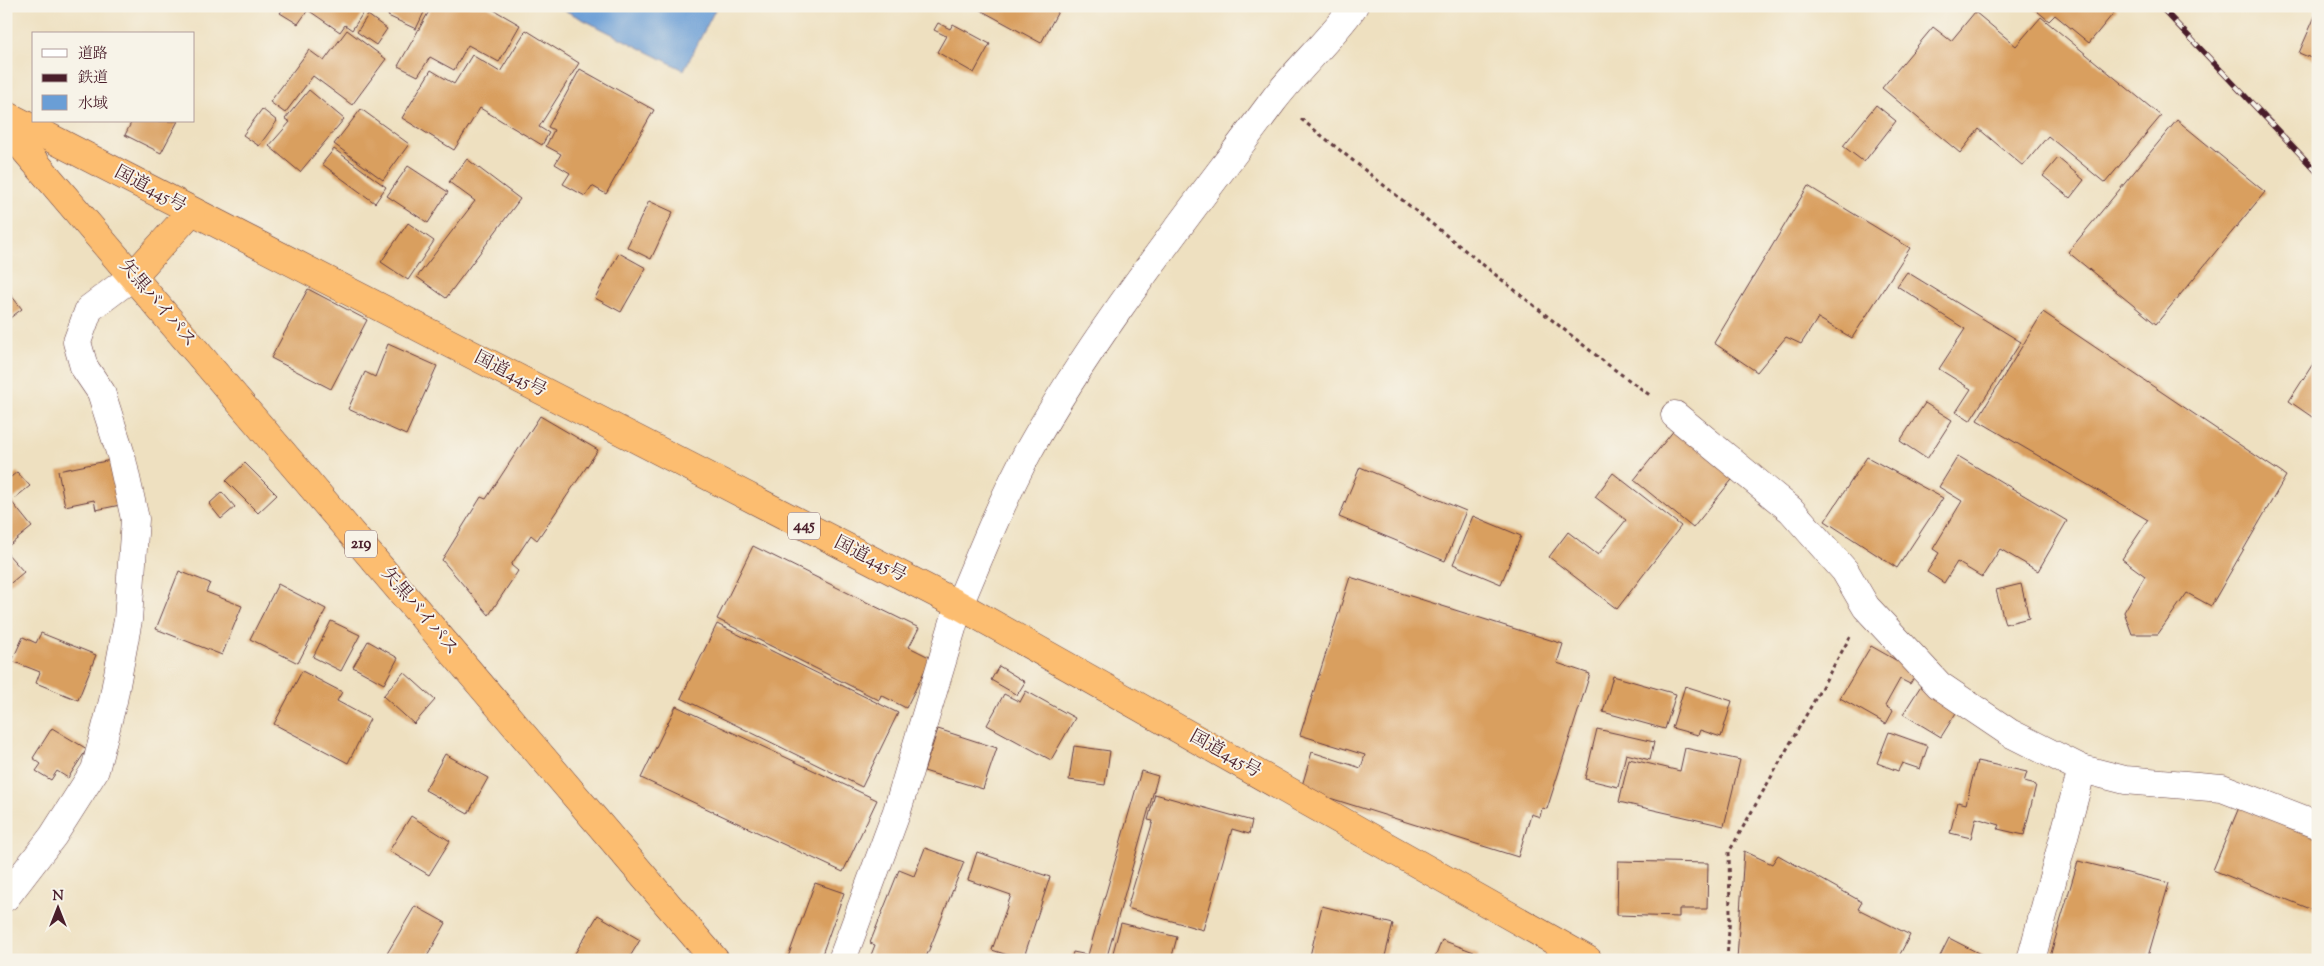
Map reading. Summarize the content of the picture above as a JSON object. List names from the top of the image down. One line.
{"streets":{"highway":["国道445号","矢黒バイパス","445","219"]},"legend":["道路","鉄道","水域"],"north":"top"}
